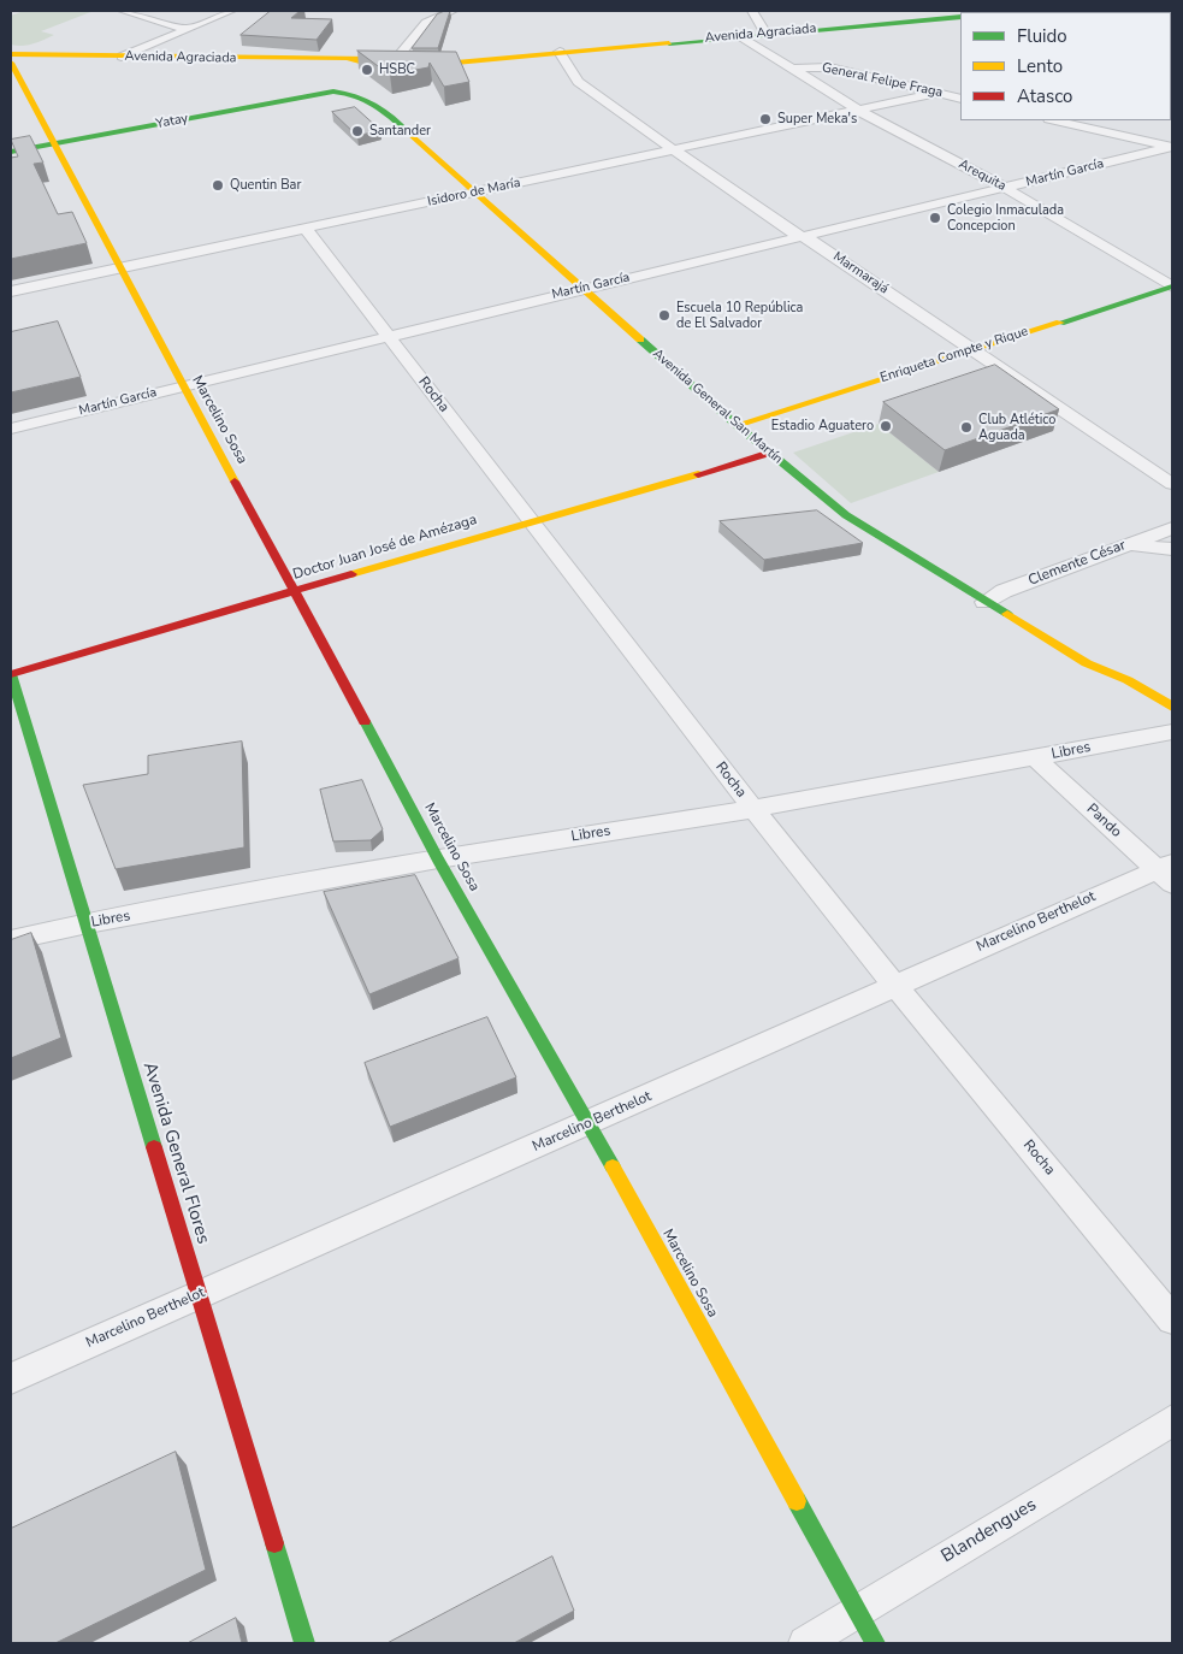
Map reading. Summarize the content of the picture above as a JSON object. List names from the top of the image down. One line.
{"streets":{"main road":["Avenida Agraciada","Yatay","Enriqueta Compte y Rique","Avenida General San Martín","Marcelino Sosa","Doctor Juan José de Amézaga","Avenida General Flores"],"street":["General Felipe Fraga","Martín García","Arequita","Isidoro de María","Marmarajá","Rocha","Clemente César","Libres","Pando","Marcelino Berthelot","Blandengues"]},"crossings":[["Avenida Agraciada","Yatay"],["Avenida Agraciada","Marmarajá"],["Avenida Agraciada","Avenida General San Martín"],["General Felipe Fraga","Arequita"],["General Felipe Fraga","Isidoro de María"],["Yatay","Avenida General San Martín"],["Yatay","Marcelino Sosa"],["Martín García","Arequita"],["Martín García","Marmarajá"],["Martín García","Rocha"],["Martín García","Avenida General San Martín"],["Martín García","Marcelino Sosa"],["Arequita","Isidoro de María"],["Arequita","Enriqueta Compte y Rique"],["Isidoro de María","Marmarajá"],["Isidoro de María","Rocha"],["Isidoro de María","Avenida General San Martín"],["Isidoro de María","Marcelino Sosa"],["Marmarajá","Enriqueta Compte y Rique"],["Enriqueta Compte y Rique","Avenida General San Martín"],["Rocha","Doctor Juan José de Amézaga"],["Rocha","Libres"],["Rocha","Marcelino Berthelot"],["Avenida General San Martín","Doctor Juan José de Amézaga"],["Avenida General San Martín","Clemente César"],["Marcelino Sosa","Doctor Juan José de Amézaga"],["Marcelino Sosa","Libres"],["Marcelino Sosa","Marcelino Berthelot"],["Marcelino Sosa","Blandengues"],["Doctor Juan José de Amézaga","Avenida General Flores"],["Libres","Pando"],["Libres","Avenida General Flores"],["Pando","Marcelino Berthelot"],["Marcelino Berthelot","Avenida General Flores"]],"places":["HSBC","Super Meka's","Santander","Quentin Bar","Colegio Inmaculada Concepcion","Escuela 10 República de El Salvador","Estadio Aguatero","Club Atlético Aguada"],"legend":["Fluido","Lento","Atasco"]}
